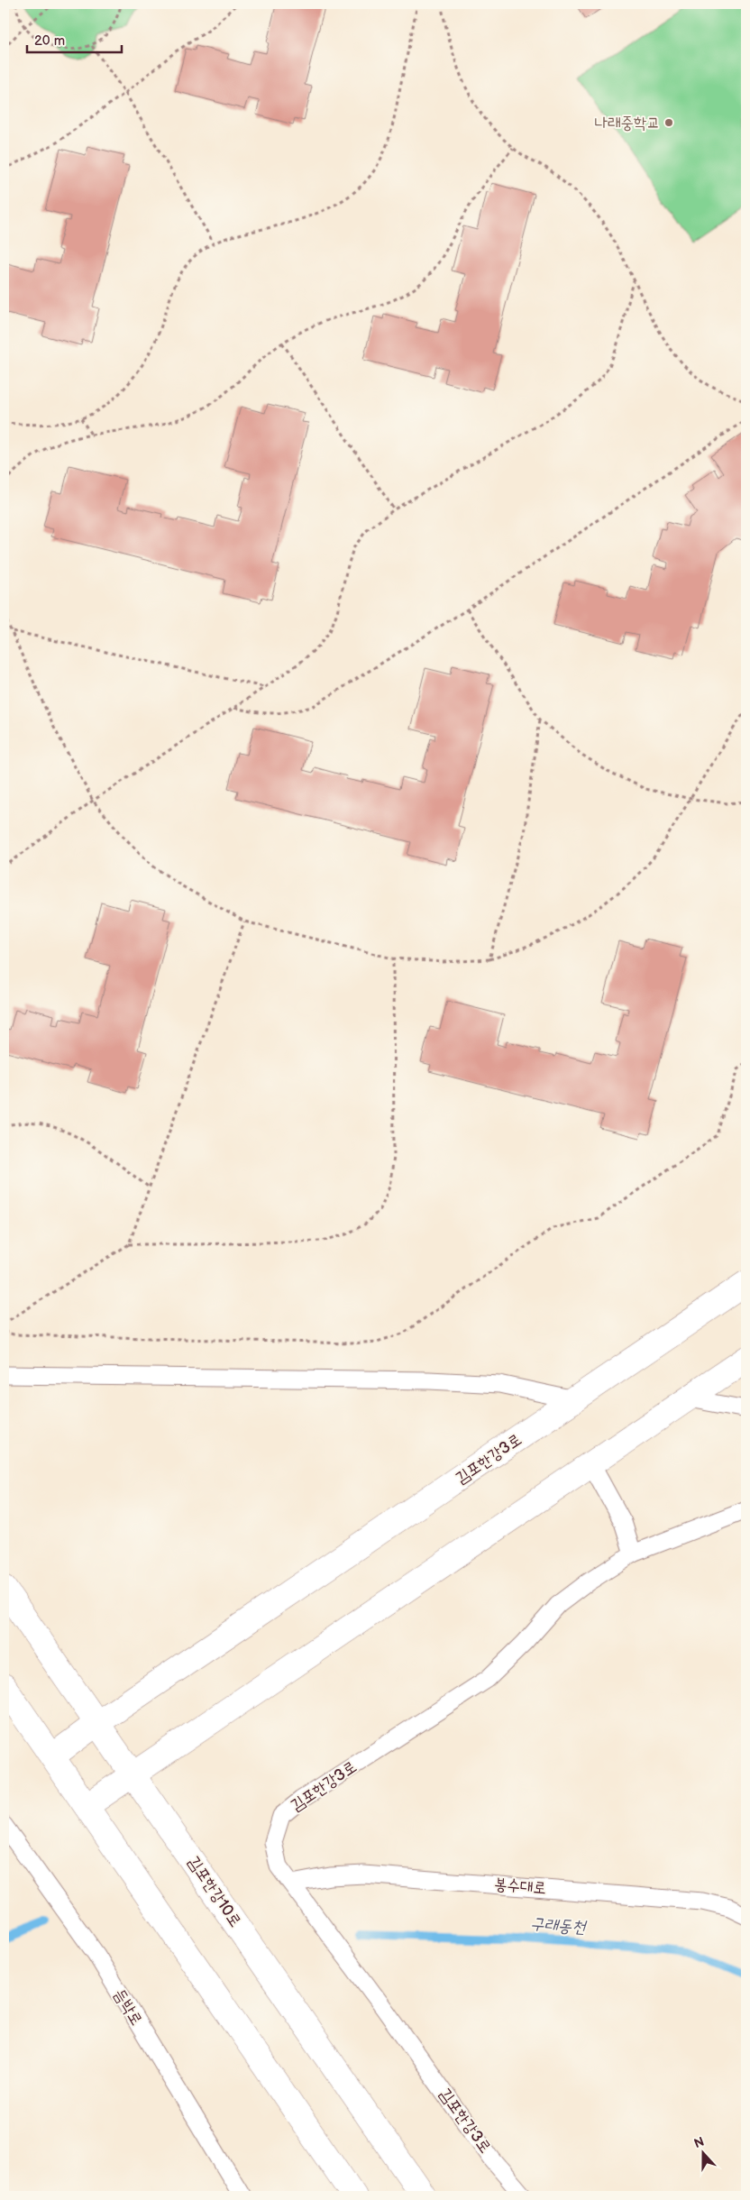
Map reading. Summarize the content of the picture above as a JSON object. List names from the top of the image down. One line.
{"streets":{"street":["김포한강3로","김포한강10로"],"lane":["봉수대로","듬박로"]},"crossings":[["김포한강3로","봉수대로"],["김포한강3로","김포한강10로"]],"water":["구래동천"],"places":["나래중학교"],"scale_bar":"20 m","north":"top"}
